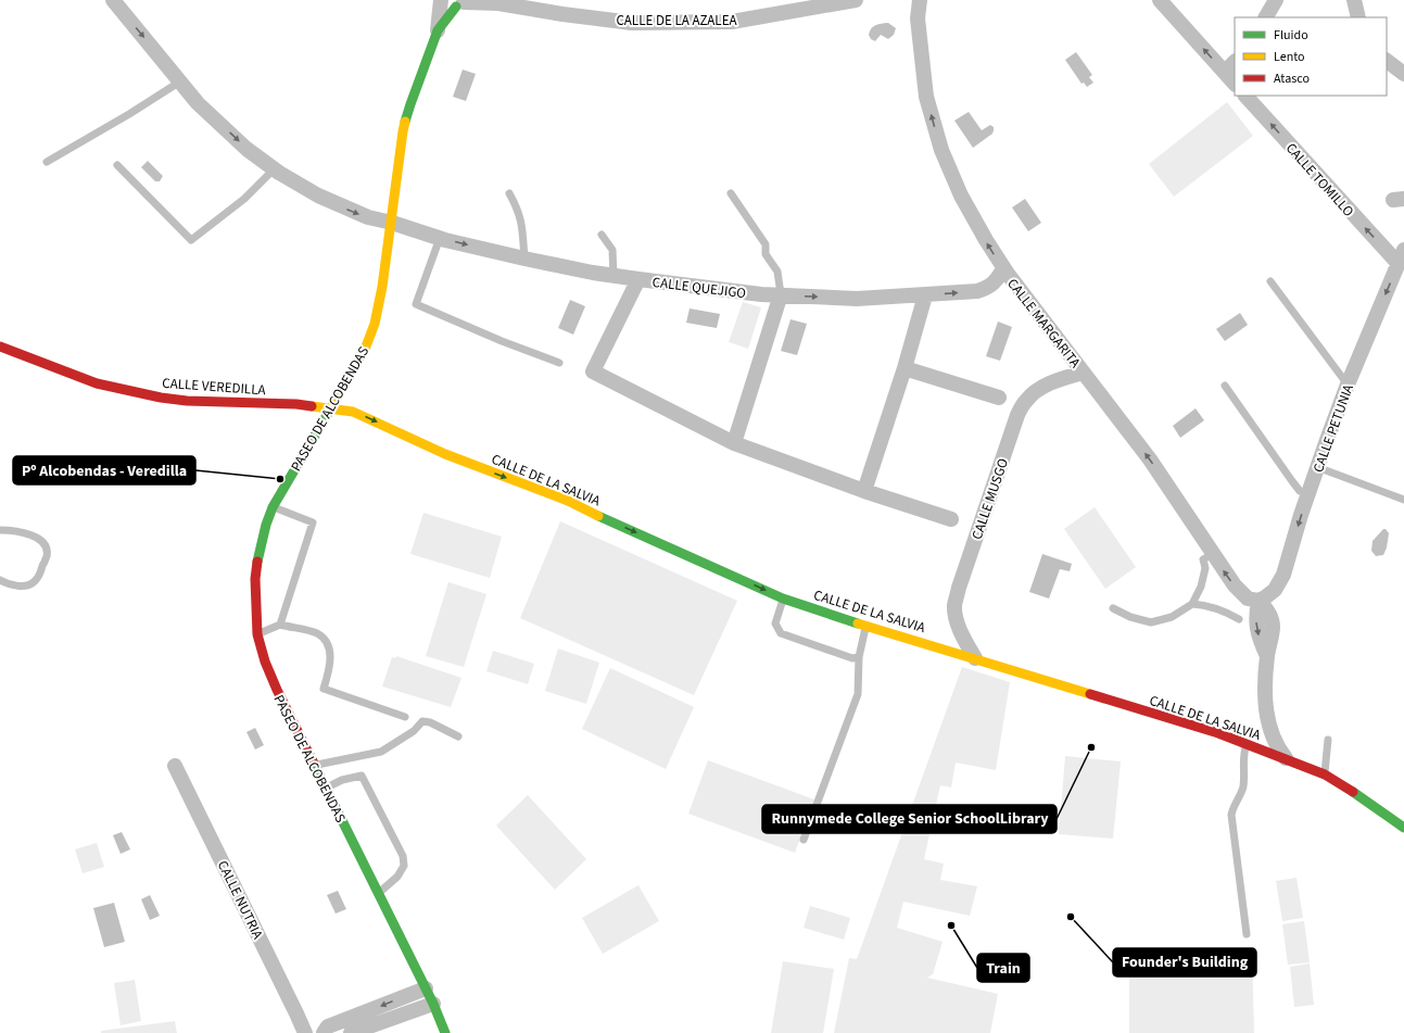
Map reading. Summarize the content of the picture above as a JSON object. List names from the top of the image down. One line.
{"streets":{"street":["CALLE DE LA AZALEA","CALLE TOMILLO","CALLE QUEJIGO","CALLE MARGARITA","CALLE VEREDILLA","PASEO DE ALCOBENDAS","CALLE PETUNIA","CALLE DE LA SALVIA","CALLE MUSGO","CALLE NUTRIA"]},"crossings":[["CALLE DE LA AZALEA","PASEO DE ALCOBENDAS"],["CALLE TOMILLO","CALLE PETUNIA"],["CALLE QUEJIGO","CALLE MARGARITA"],["CALLE QUEJIGO","PASEO DE ALCOBENDAS"],["CALLE MARGARITA","CALLE PETUNIA"],["CALLE MARGARITA","CALLE MUSGO"],["CALLE VEREDILLA","PASEO DE ALCOBENDAS"],["CALLE VEREDILLA","CALLE DE LA SALVIA"],["PASEO DE ALCOBENDAS","CALLE DE LA SALVIA"],["CALLE DE LA SALVIA","CALLE MUSGO"]],"one_way":["CALLE TOMILLO","CALLE QUEJIGO","CALLE MARGARITA","CALLE PETUNIA","CALLE DE LA SALVIA"],"places":["Pº Alcobendas - Veredilla","Runnymede College Senior SchoolLibrary","Founder's Building","Train"],"legend":["Fluido","Lento","Atasco"]}
